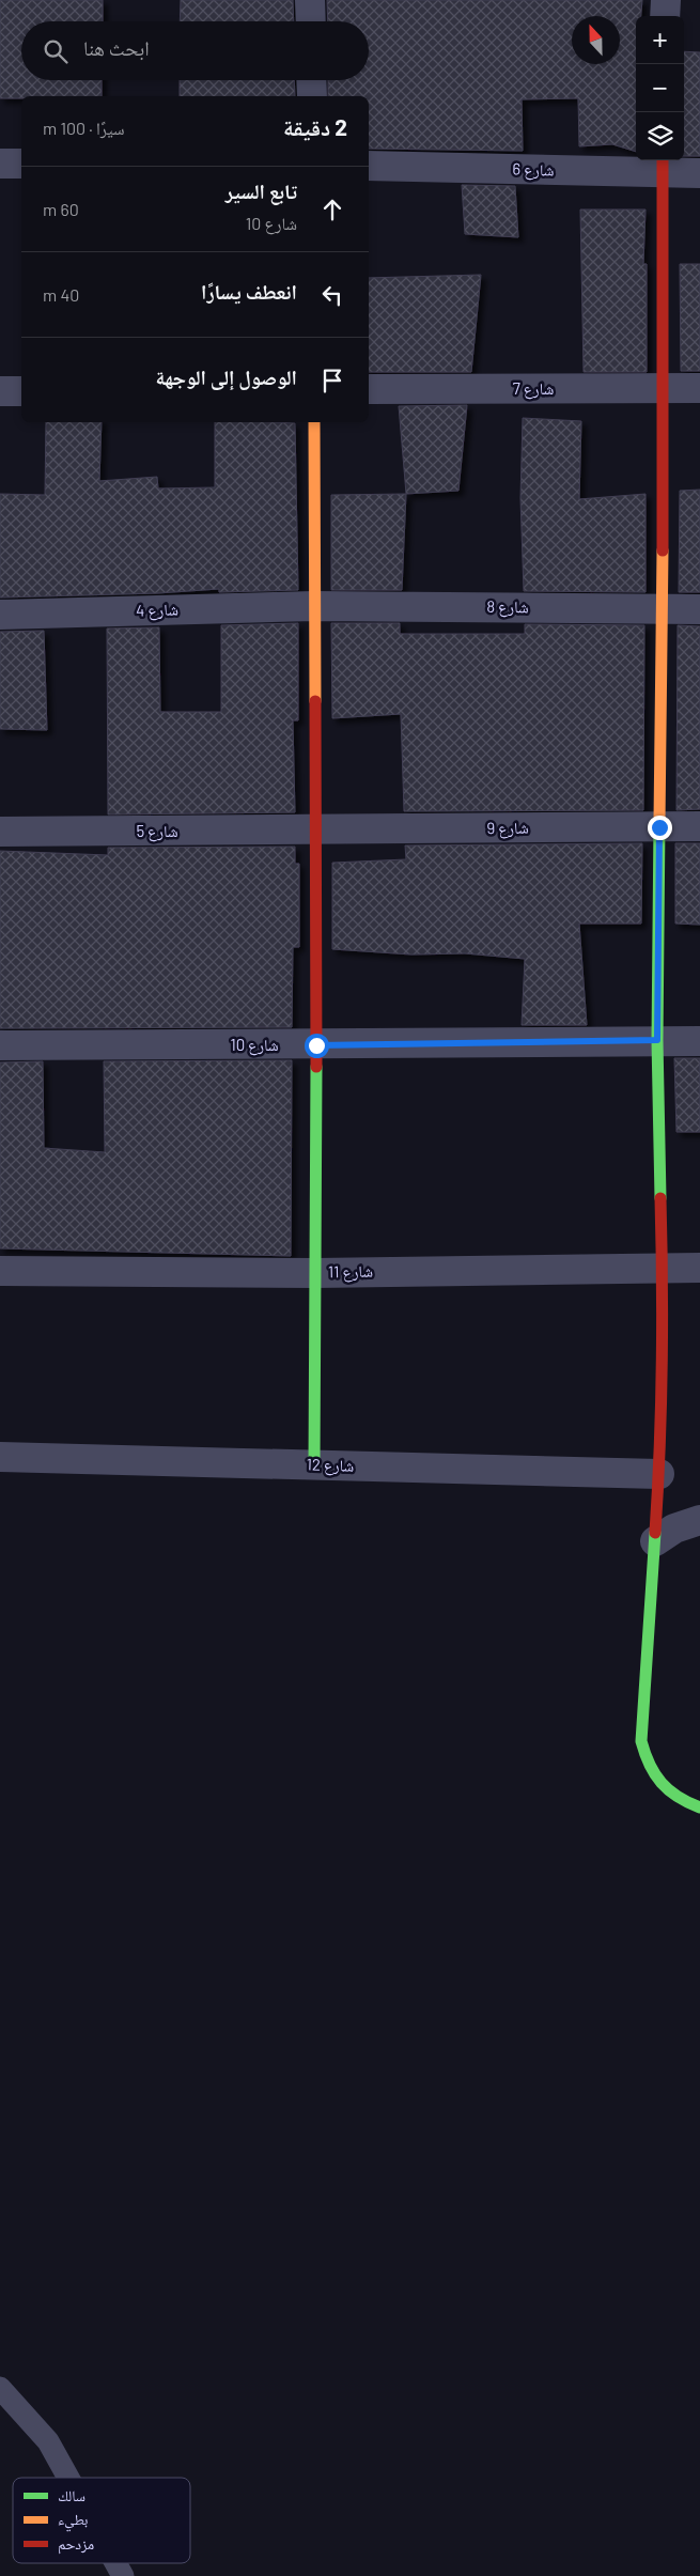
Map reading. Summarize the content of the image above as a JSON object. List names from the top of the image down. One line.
{"streets":{"street":["شارع 6","شارع 7","شارع 8","شارع 4","شارع 9","شارع 5","شارع 10","شارع 11","شارع 12"]},"crossings":[["شارع 8","شارع 4"],["شارع 9","شارع 5"]],"legend":["سالك","بطيء","مزدحم"],"north":"top","page":{"map_buttons":["+","−"],"search":"ابحث هنا","heading":["2 دقيقة","سيرًا · 100 m"],"list":[["تابع السير","شارع 10","60 m"],["انعطف يسارًا","40 m"],"الوصول إلى الوجهة"]}}
